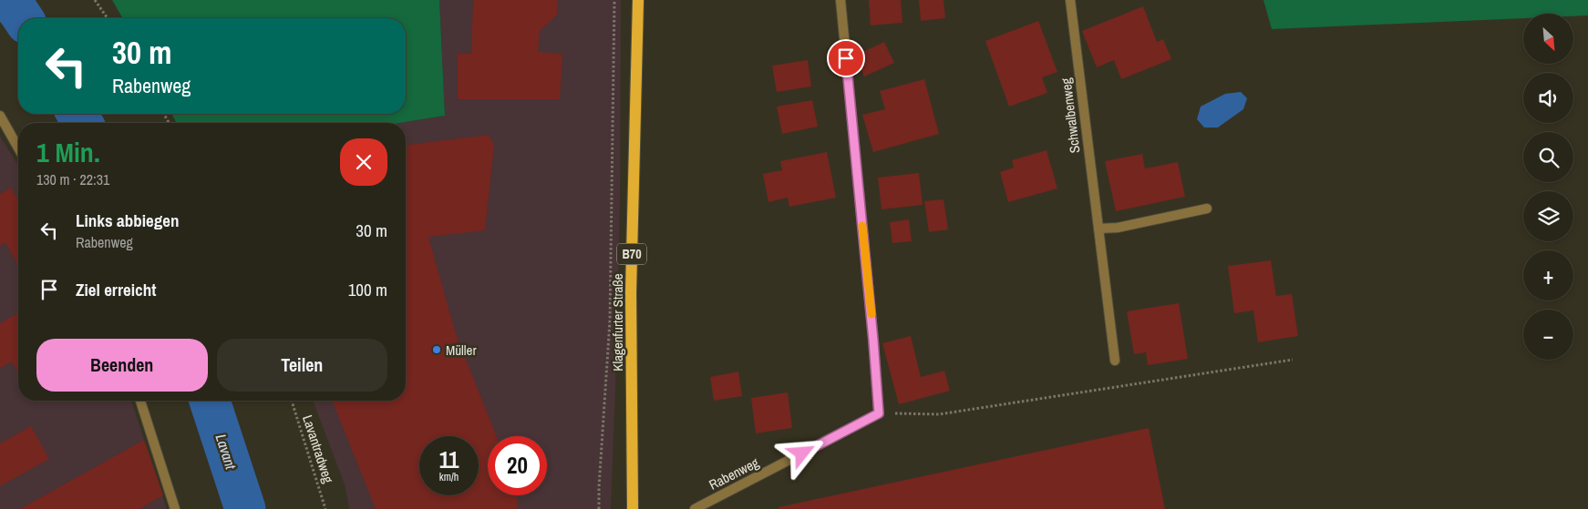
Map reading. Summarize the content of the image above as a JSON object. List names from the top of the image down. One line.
{"streets":{"main road":["B70","Klagenfurter Straße"],"lane":["Schwalbenweg","Rabenweg"],"path":["Lavantradweg"]},"water":["Lavant"],"places":["Müller"],"north":"bottom right","page":{"map_buttons":["+","−"],"turn":["30 m","Rabenweg"],"heading":["1 Min.","130 m · 22:31"],"list":[{"name":"Links abbiegen","note":"Rabenweg","value":"30 m"},{"name":"Ziel erreicht","value":"100 m"}],"buttons":["Beenden","Teilen"],"speed":"11 km/h","limit":"20"}}
